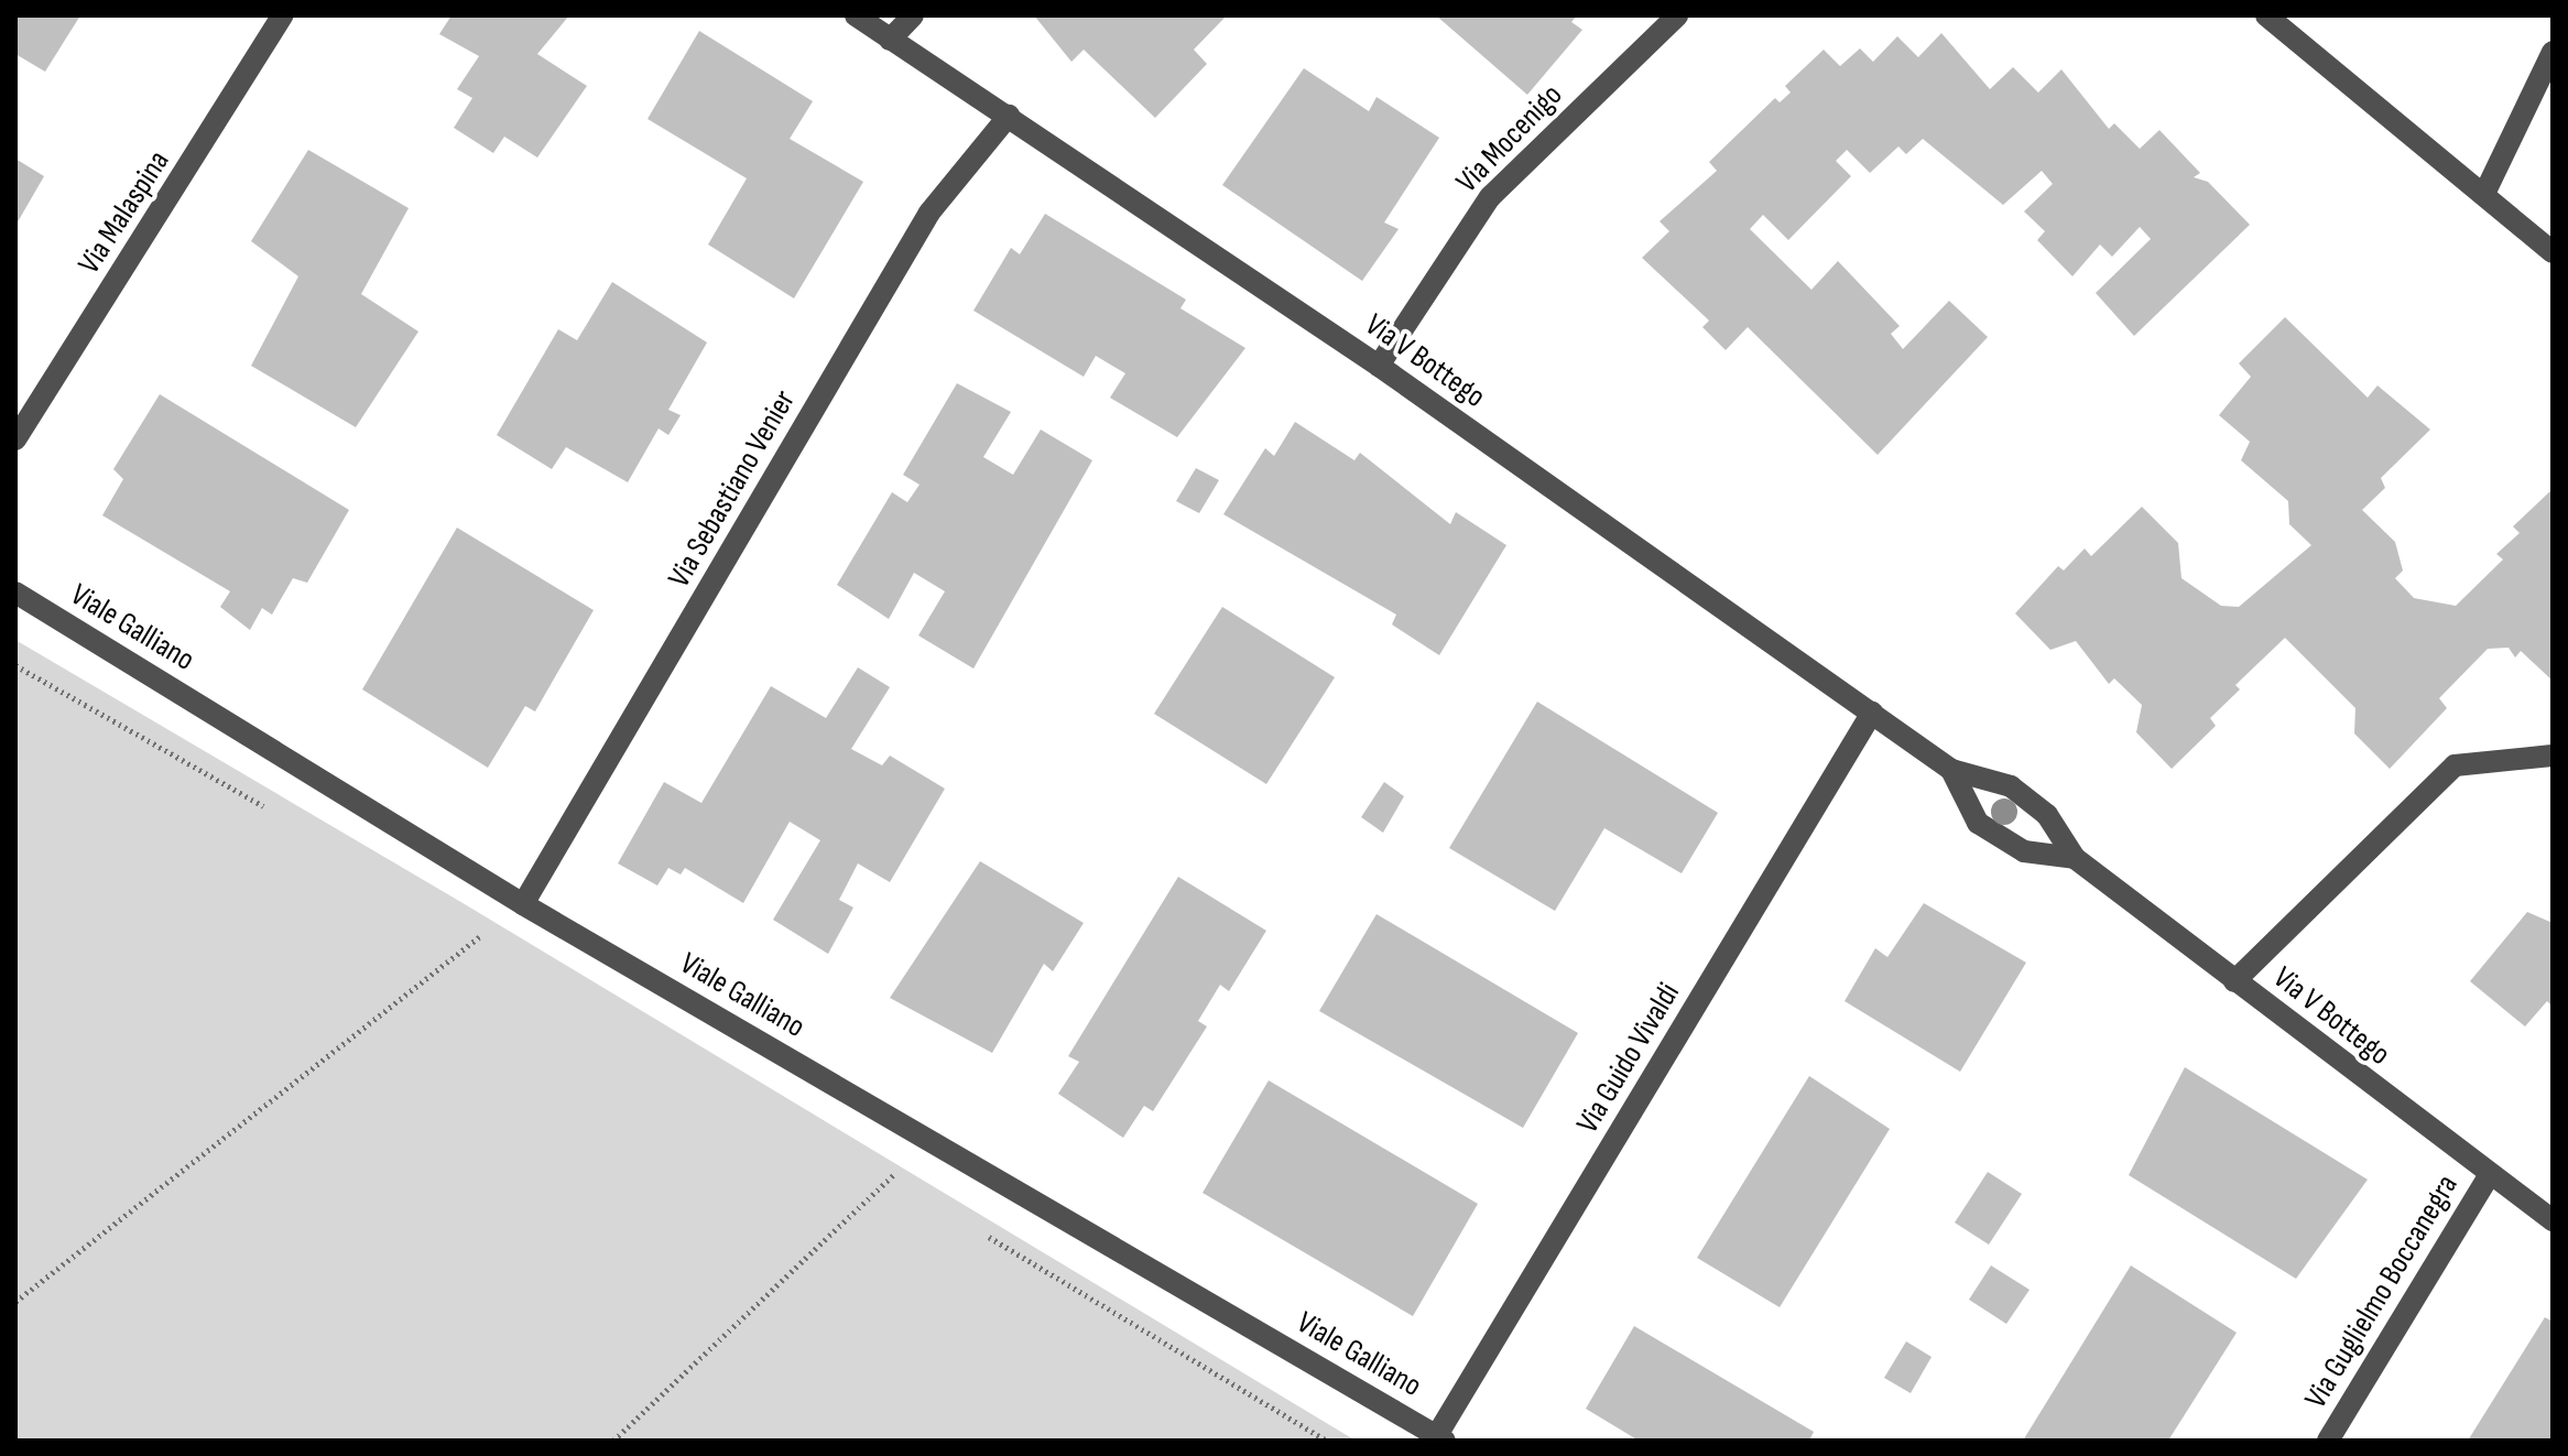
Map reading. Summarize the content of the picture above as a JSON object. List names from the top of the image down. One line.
{"streets":{"street":["Via Mocenigo","Via Malaspina","Via V Bottego","Via Sebastiano Venier","Viale Galliano","Via Guido Vivaldi","Via Guglielmo Boccanegra"]},"crossings":[["Via Mocenigo","Via V Bottego"],["Via V Bottego","Via Sebastiano Venier"],["Via V Bottego","Via Guido Vivaldi"],["Via V Bottego","Via Guglielmo Boccanegra"],["Via Sebastiano Venier","Viale Galliano"],["Viale Galliano","Via Guido Vivaldi"]]}
